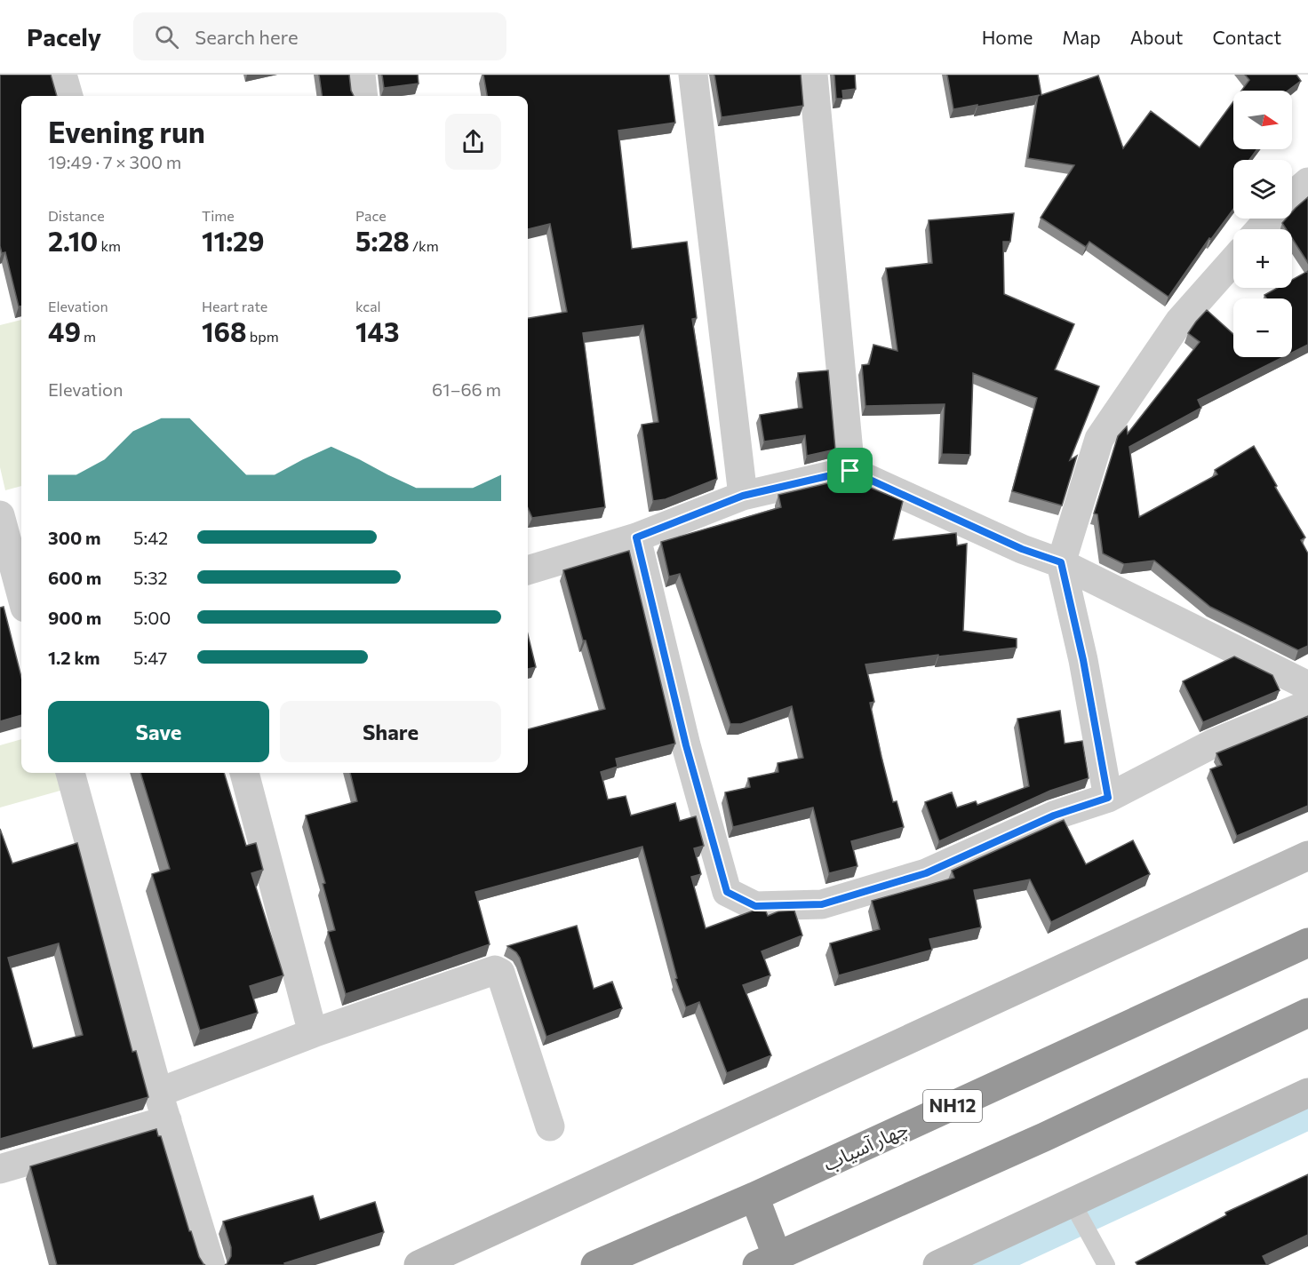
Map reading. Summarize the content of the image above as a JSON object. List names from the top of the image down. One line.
{"streets":{"highway":["NH12","چهار آسیاب"]},"north":"right","page":{"header":"Pacely","search":"Search here","nav":["Home","Map","About","Contact"],"map_buttons":["+","−"],"heading":["Evening run","19:49 · 7 × 300 m"],"stats":[["Distance","2.10 km"],["Time","11:29"],["Pace","5:28 /km"],["Elevation","49 m"],["Heart rate","168 bpm"],["kcal","143"]],"chart":["Elevation","61–66 m"],"list":[{"name":"300 m","note":"5:42"},{"name":"600 m","note":"5:32"},{"name":"900 m","note":"5:00"},{"name":"1.2 km","note":"5:47"}],"buttons":["Save","Share"]}}
